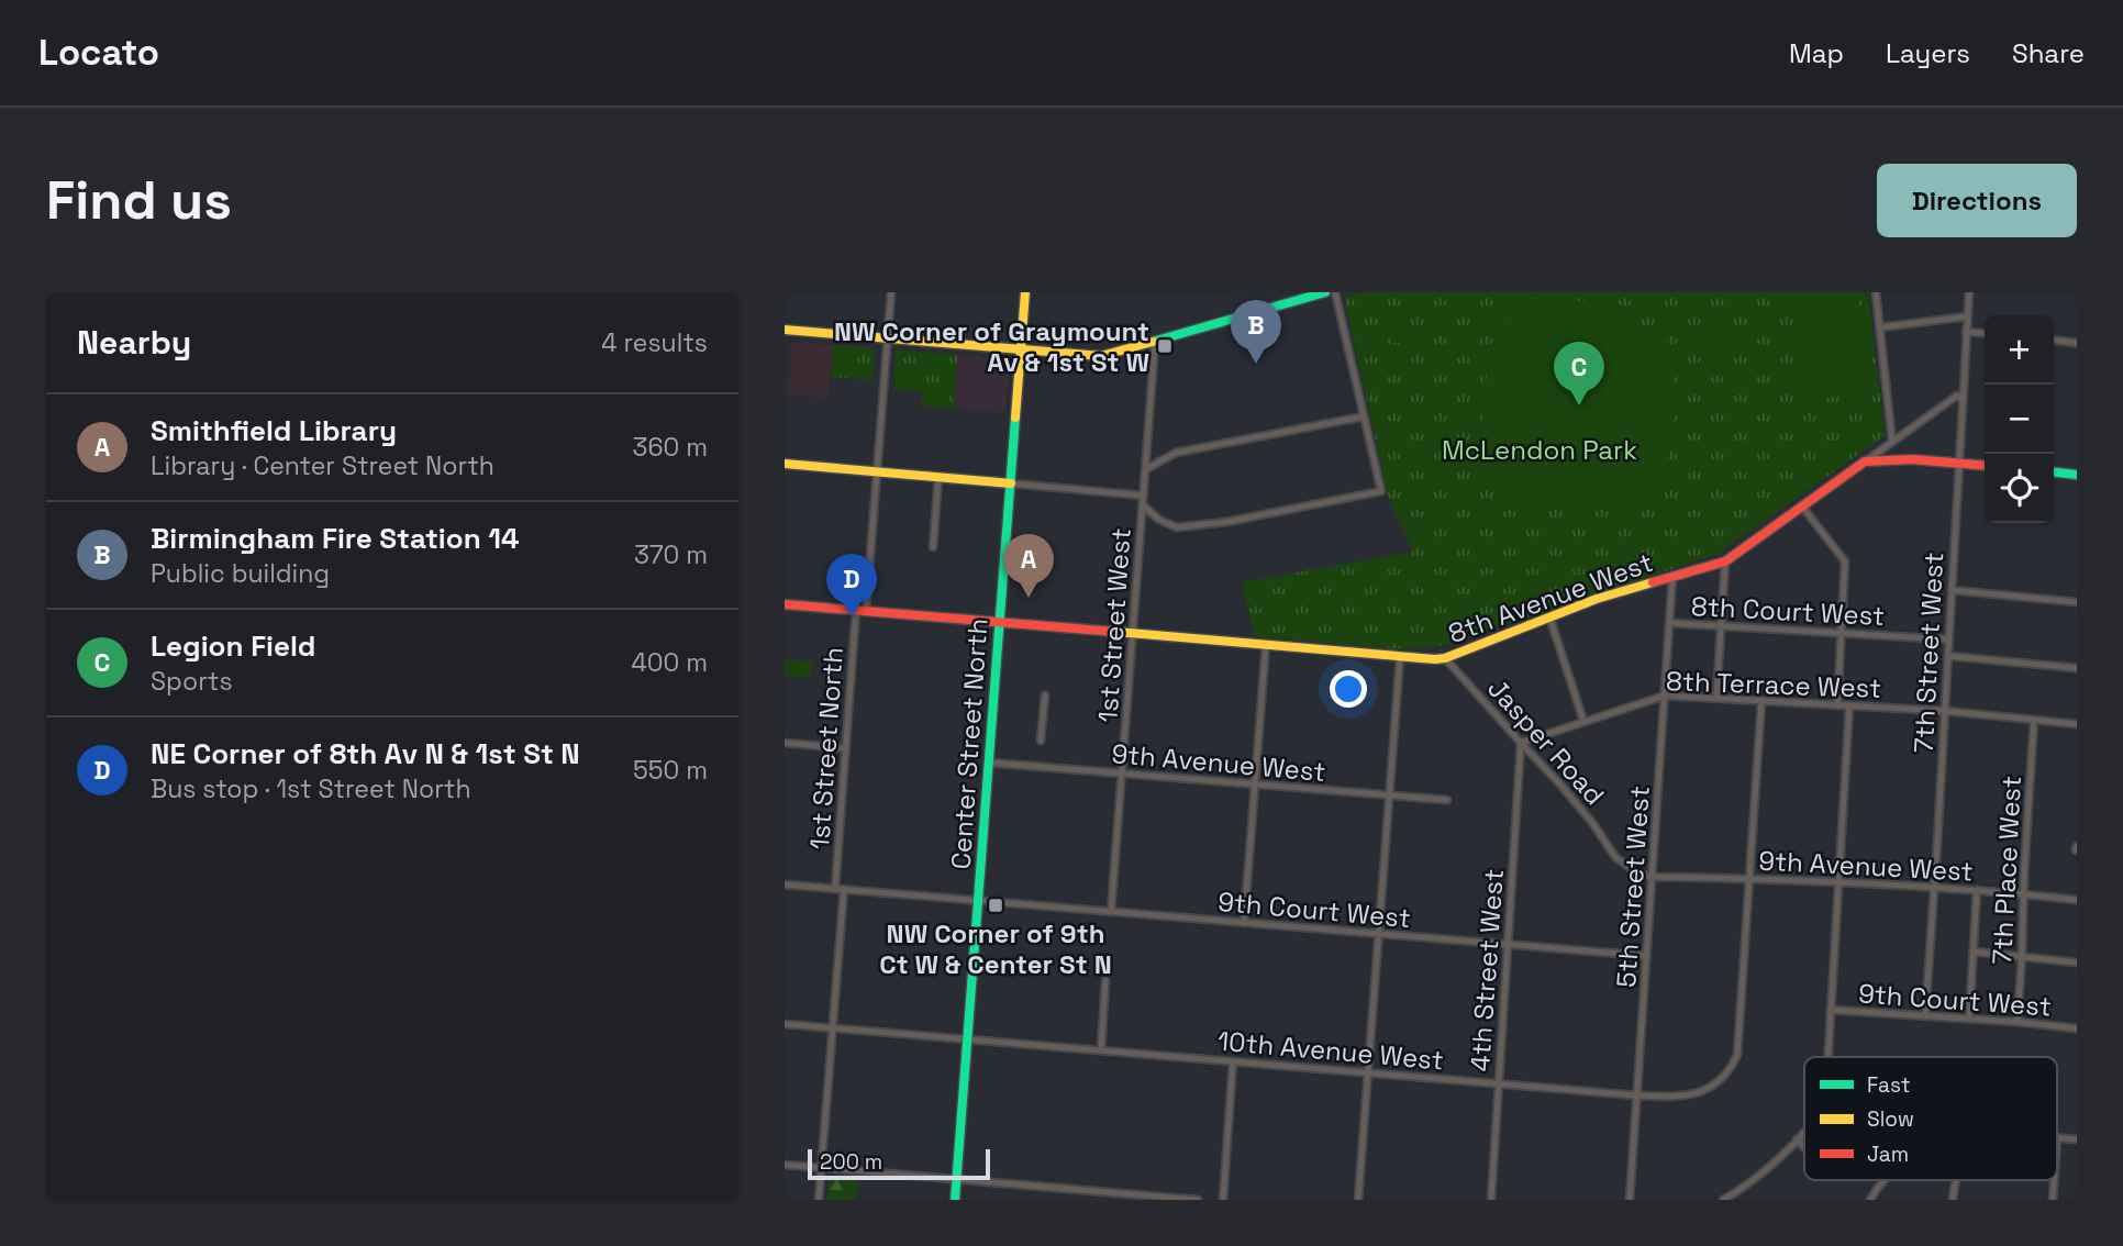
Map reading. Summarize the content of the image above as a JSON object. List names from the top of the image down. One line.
{"streets":{"main road":["8th Avenue West","Center Street North"],"street":["8th Court West","1st Street West","7th Street West","8th Terrace West","Jasper Road","1st Street North","9th Avenue West","7th Place West","5th Street West","9th Court West","4th Street West","10th Avenue West"]},"crossings":[["8th Avenue West","1st Street West"],["8th Avenue West","Jasper Road"],["8th Avenue West","Center Street North"],["8th Avenue West","1st Street North"],["8th Avenue West","5th Street West"],["8th Court West","7th Street West"],["8th Court West","5th Street West"],["1st Street West","9th Avenue West"],["1st Street West","9th Court West"],["7th Street West","8th Terrace West"],["7th Street West","9th Avenue West"],["7th Street West","9th Court West"],["8th Terrace West","Jasper Road"],["8th Terrace West","7th Place West"],["8th Terrace West","5th Street West"],["8th Terrace West","4th Street West"],["Jasper Road","9th Avenue West"],["Jasper Road","5th Street West"],["Jasper Road","4th Street West"],["Center Street North","9th Avenue West"],["Center Street North","9th Court West"],["Center Street North","10th Avenue West"],["1st Street North","9th Court West"],["1st Street North","10th Avenue West"],["9th Avenue West","7th Place West"],["9th Avenue West","5th Street West"],["9th Avenue West","10th Avenue West"],["7th Place West","9th Court West"],["5th Street West","9th Court West"],["5th Street West","10th Avenue West"],["9th Court West","4th Street West"],["4th Street West","10th Avenue West"]],"parks":["McLendon Park"],"places":{"transit":["NW Corner of Graymount Av & 1st St W","NW Corner of 9th Ct W & Center St N"]},"legend":["Fast","Slow","Jam"],"scale_bar":"200 m","page":{"header":"Locato","nav":["Map","Layers","Share"],"buttons":"Directions","title":"Find us","heading":["Nearby","4 results"],"pins":["B","C","A","D"],"map_buttons":["+","−"],"list":[{"mark":"A","name":"Smithfield Library","note":"Library · Center Street North","value":"360 m"},{"mark":"B","name":"Birmingham Fire Station 14","note":"Public building","value":"370 m"},{"mark":"C","name":"Legion Field","note":"Sports","value":"400 m"},{"mark":"D","name":"NE Corner of 8th Av N & 1st St N","note":"Bus stop · 1st Street North","value":"550 m"}],"scale":"200 m"}}
